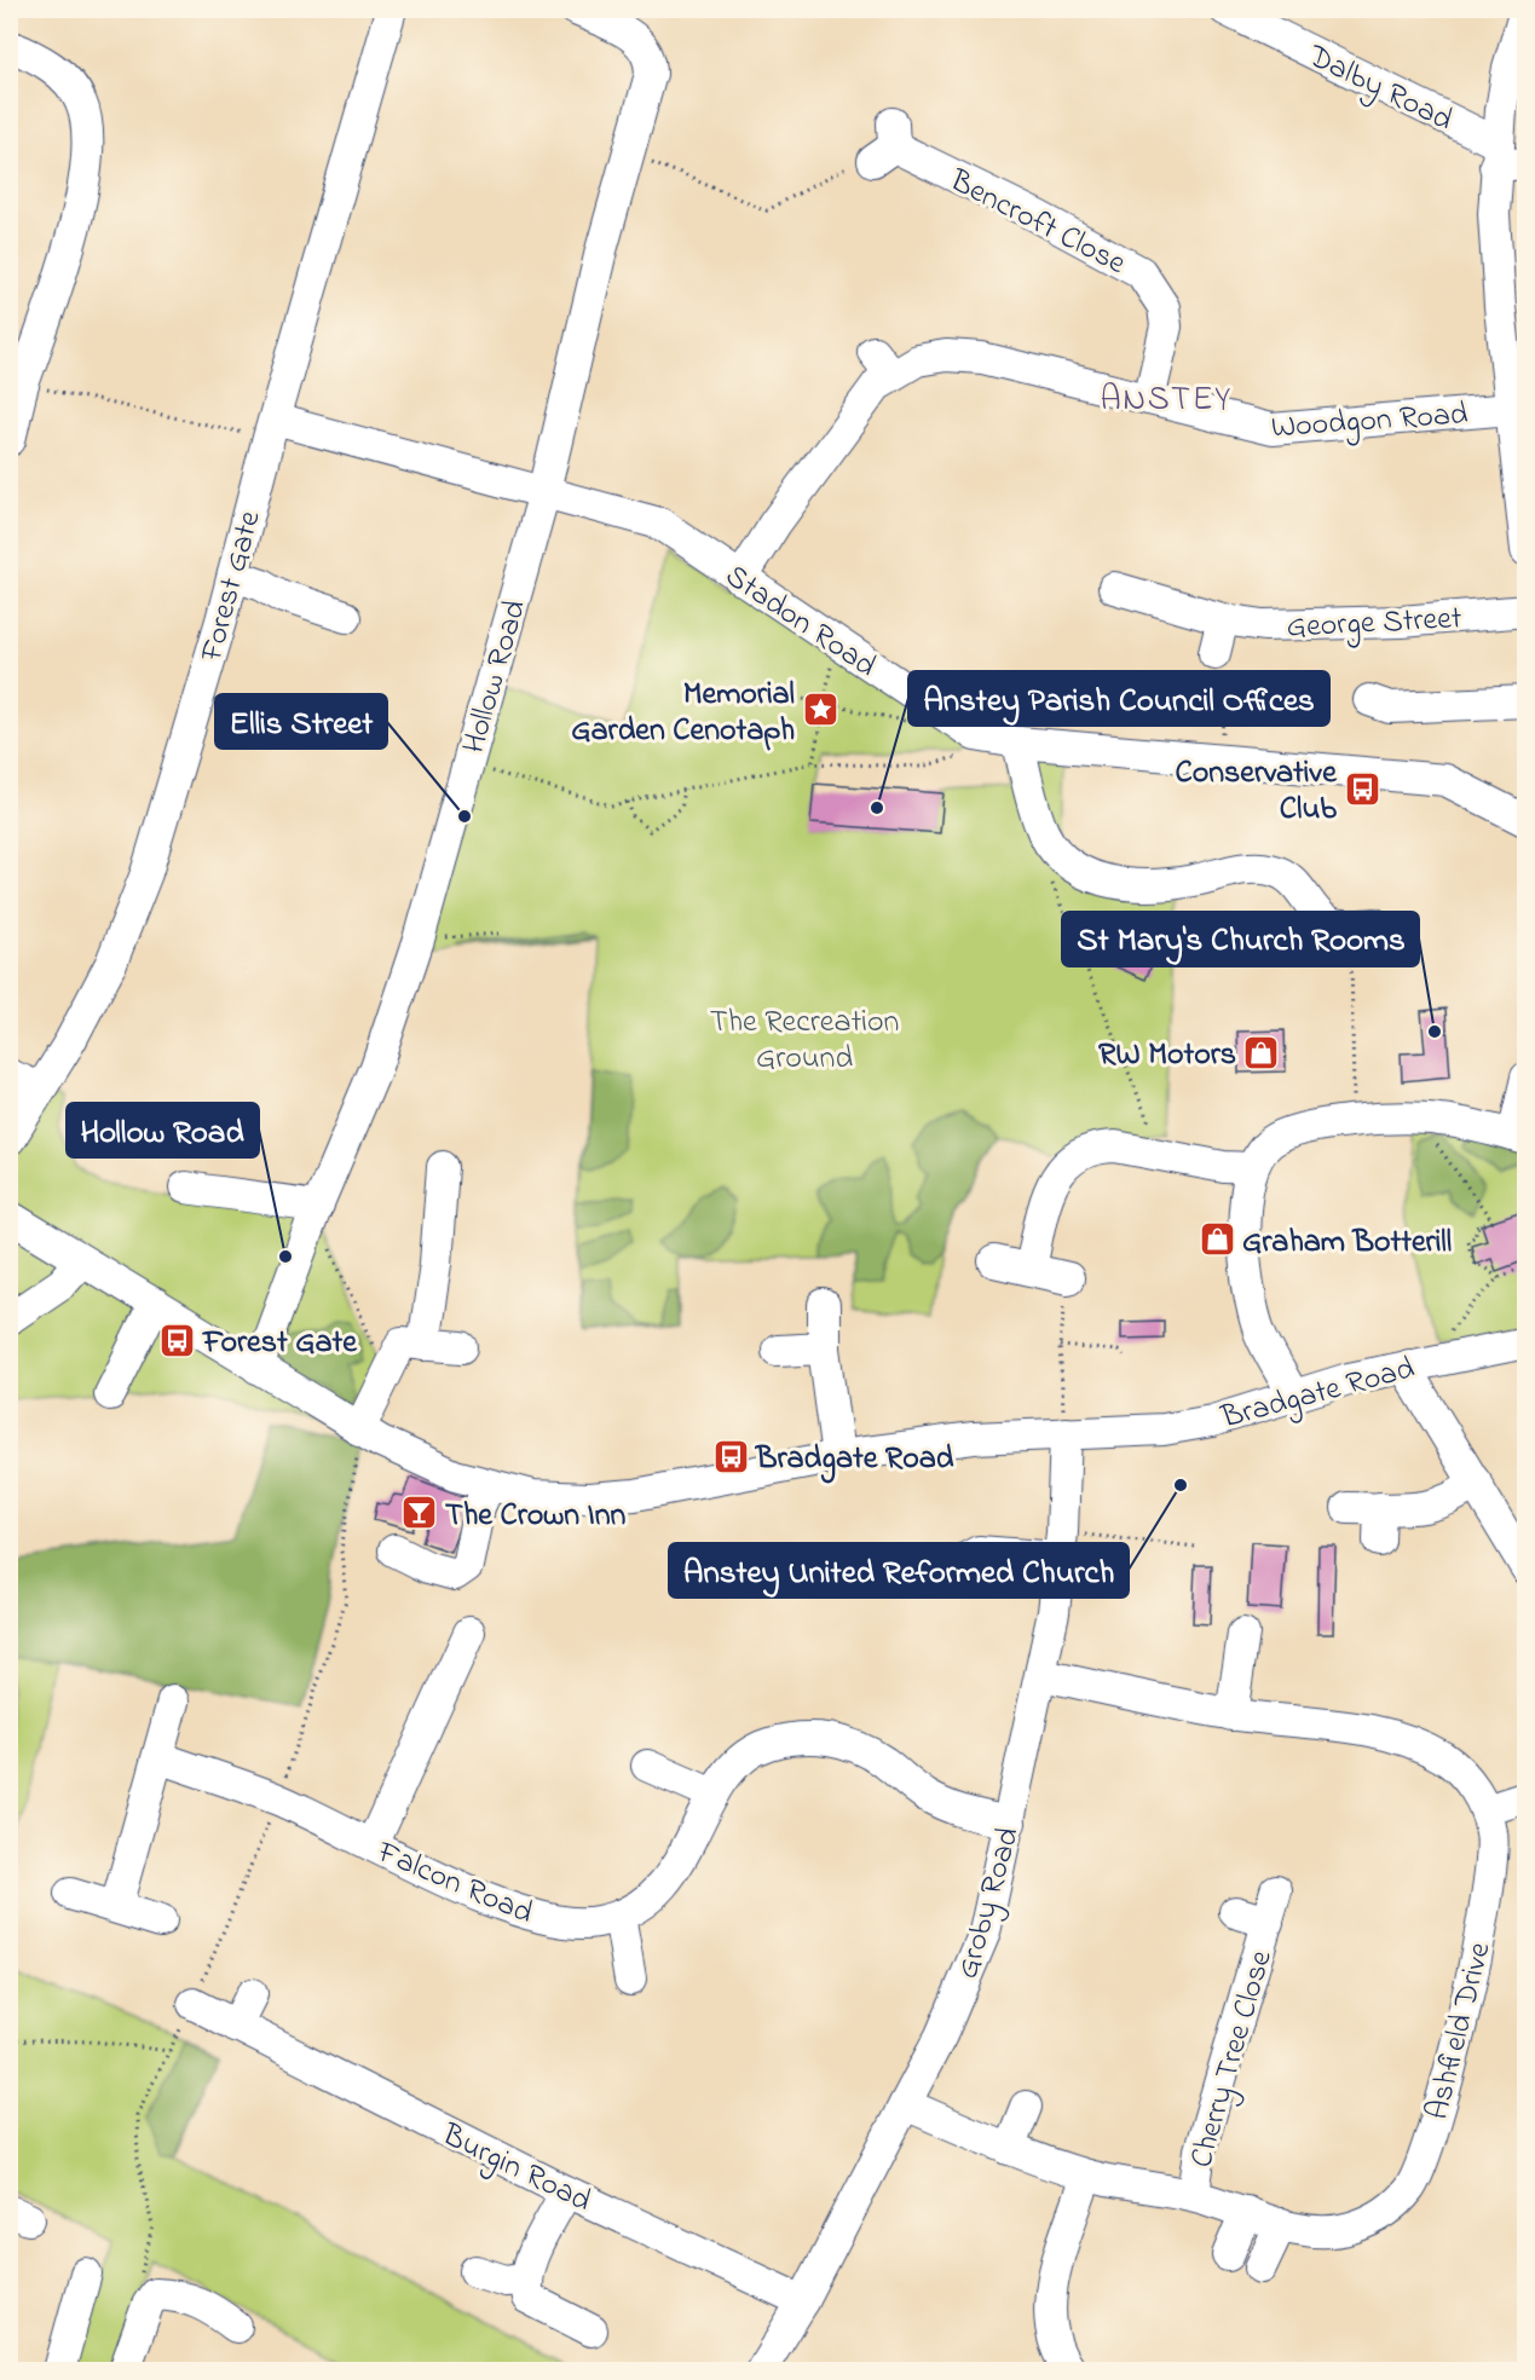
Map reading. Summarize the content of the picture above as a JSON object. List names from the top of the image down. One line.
{"streets":{"street":["Dalby Road","Bencroft Close","Woodgon Road","Forest Gate","Stadon Road","George Street","Hollow Road","Bradgate Road","Falcon Road","Groby Road","Ashfield Drive","Cherry Tree Close","Burgin Road"]},"crossings":[["Bencroft Close","Woodgon Road"],["Woodgon Road","Stadon Road"],["Forest Gate","Stadon Road"],["Stadon Road","Hollow Road"],["Hollow Road","Bradgate Road"],["Bradgate Road","Groby Road"],["Falcon Road","Groby Road"],["Groby Road","Ashfield Drive"],["Groby Road","Burgin Road"],["Ashfield Drive","Cherry Tree Close"]],"districts":["ANSTEY"],"parks":["The Recreation Ground"],"places":{"place":["Memorial Garden Cenotaph"],"bus stop":["Conservative Club","Forest Gate","Bradgate Road"],"other":["Anstey Parish Council Offices","Ellis Street","St Mary's Church Rooms","Hollow Road","Anstey United Reformed Church"],"shop":["RW Motors","Graham Botterill"],"bar":["The Crown Inn"]}}
